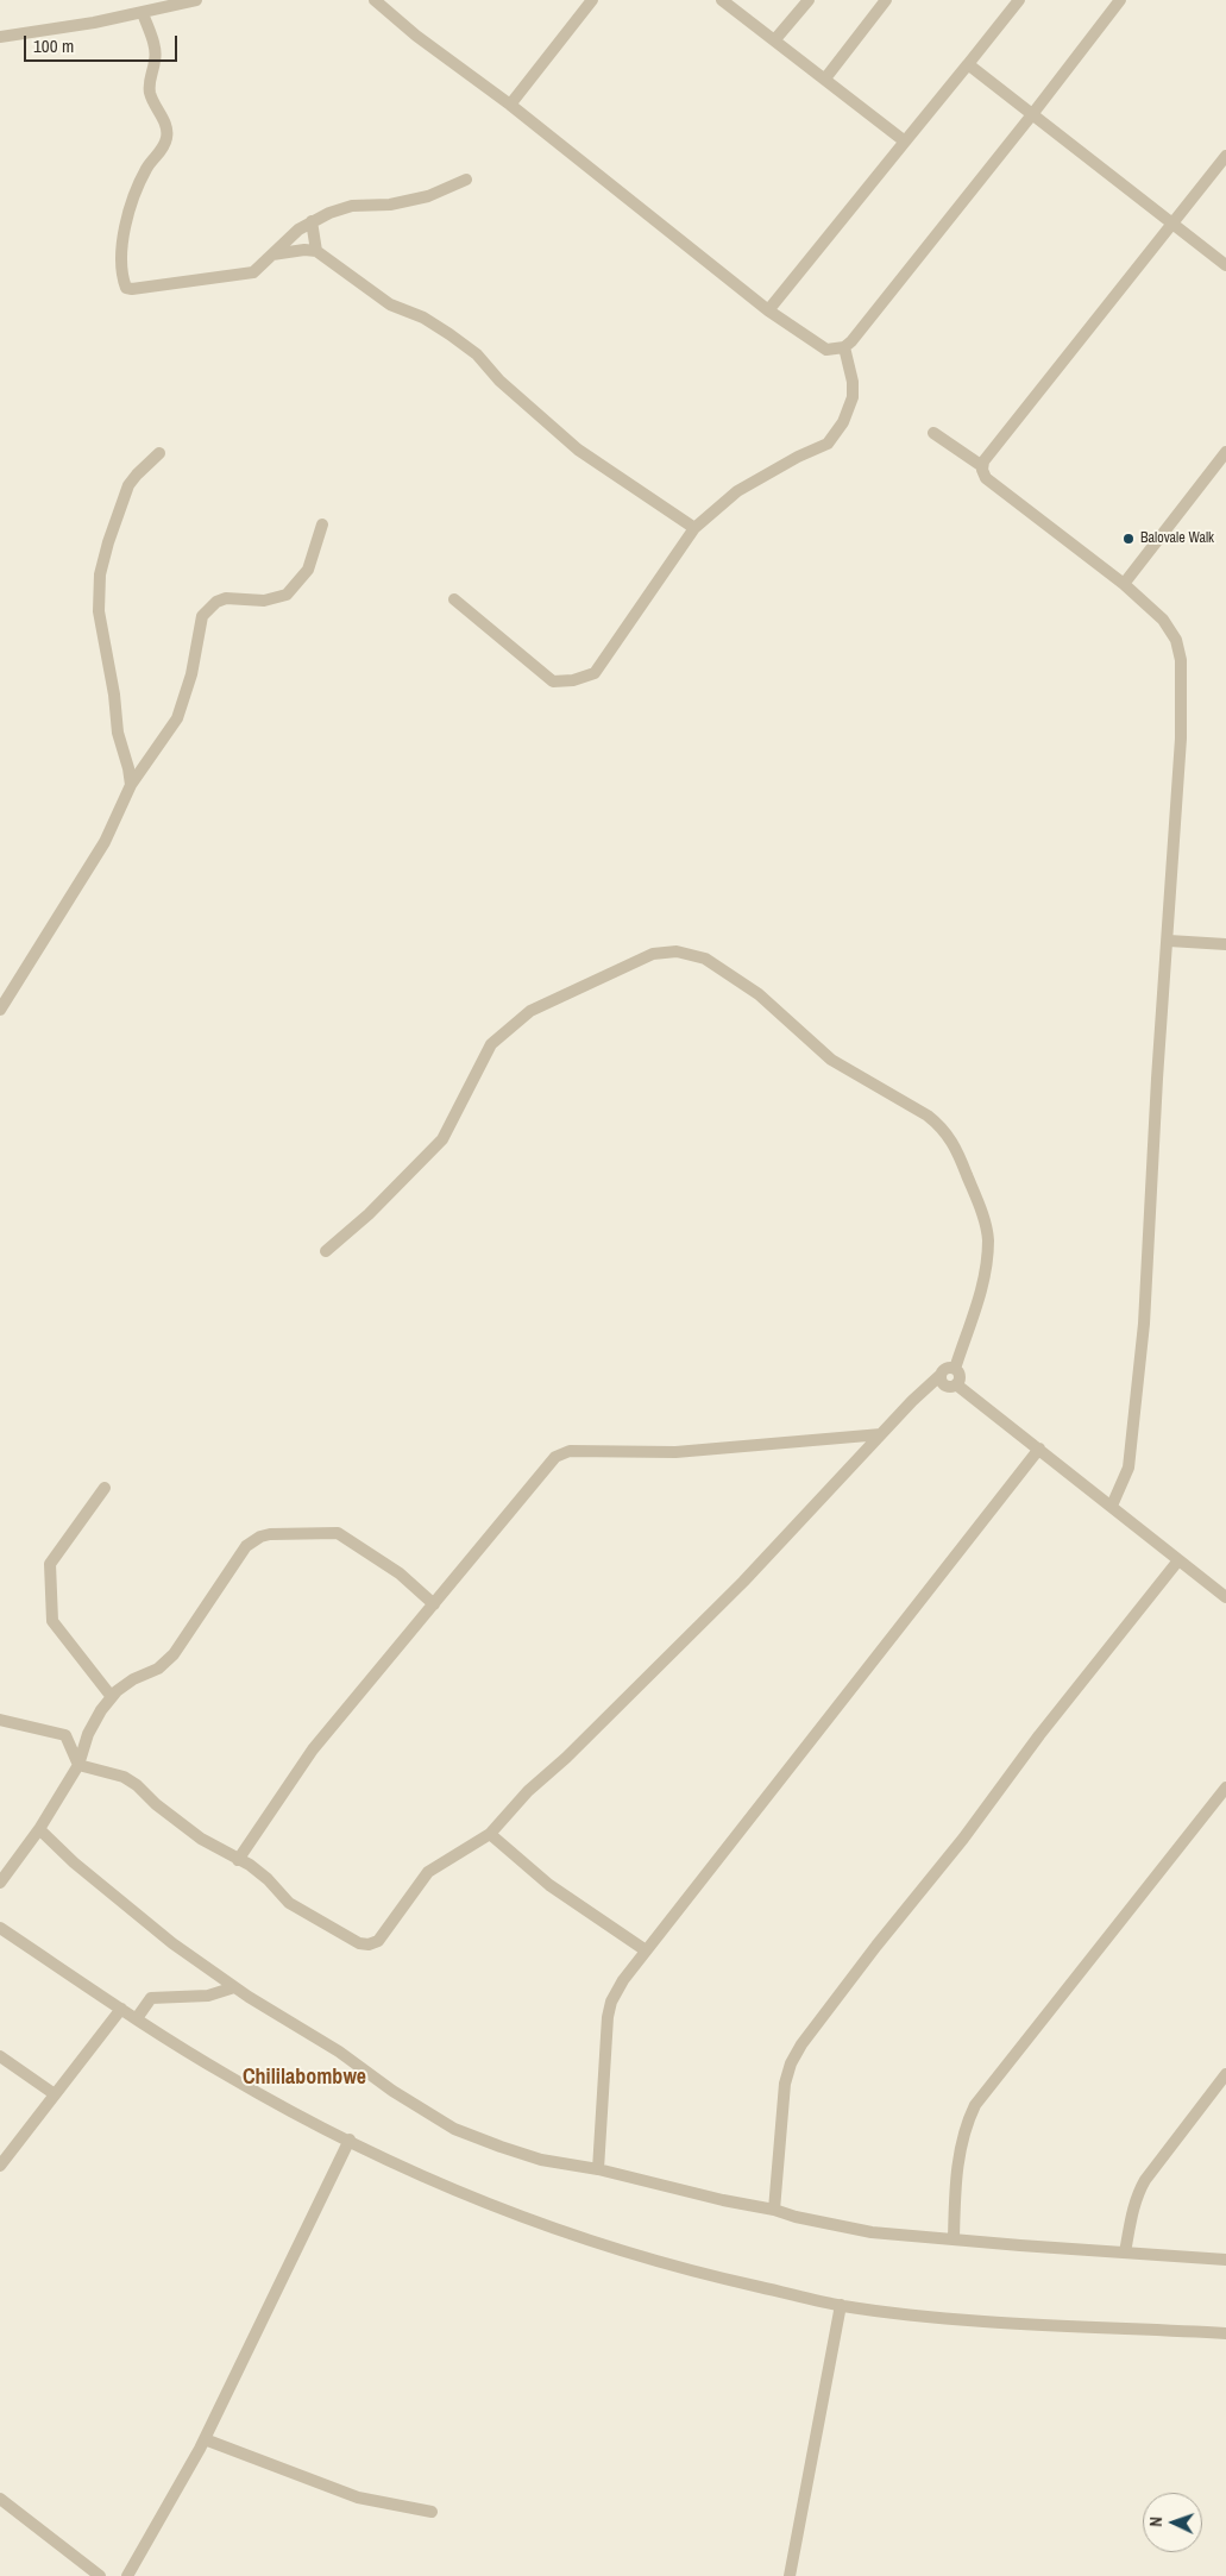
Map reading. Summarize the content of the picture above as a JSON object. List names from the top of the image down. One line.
{"districts":["Chililabombwe"],"places":["Balovale Walk"],"scale_bar":"100 m","north":"left"}
